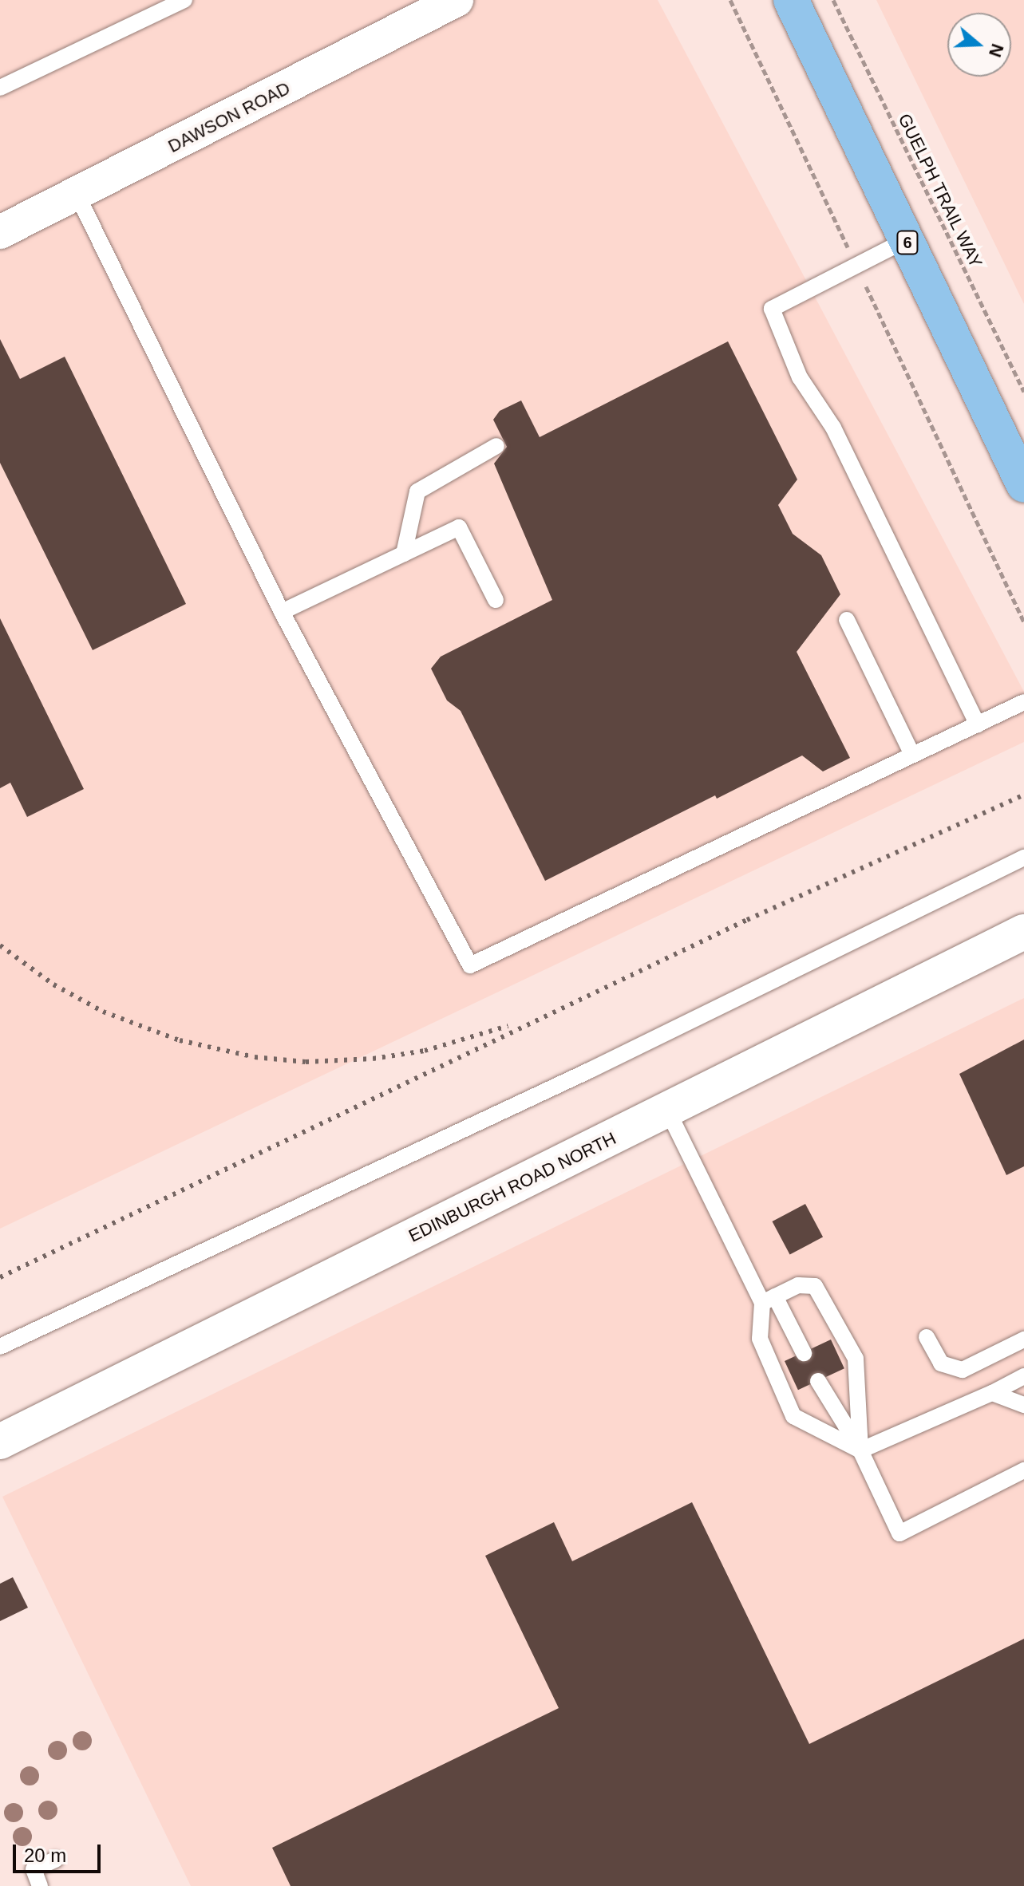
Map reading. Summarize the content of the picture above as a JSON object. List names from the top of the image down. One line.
{"streets":{"main road":["6","EDINBURGH ROAD NORTH"],"street":["DAWSON ROAD"],"path":["GUELPH TRAIL WAY"]},"scale_bar":"20 m","north":"right"}
